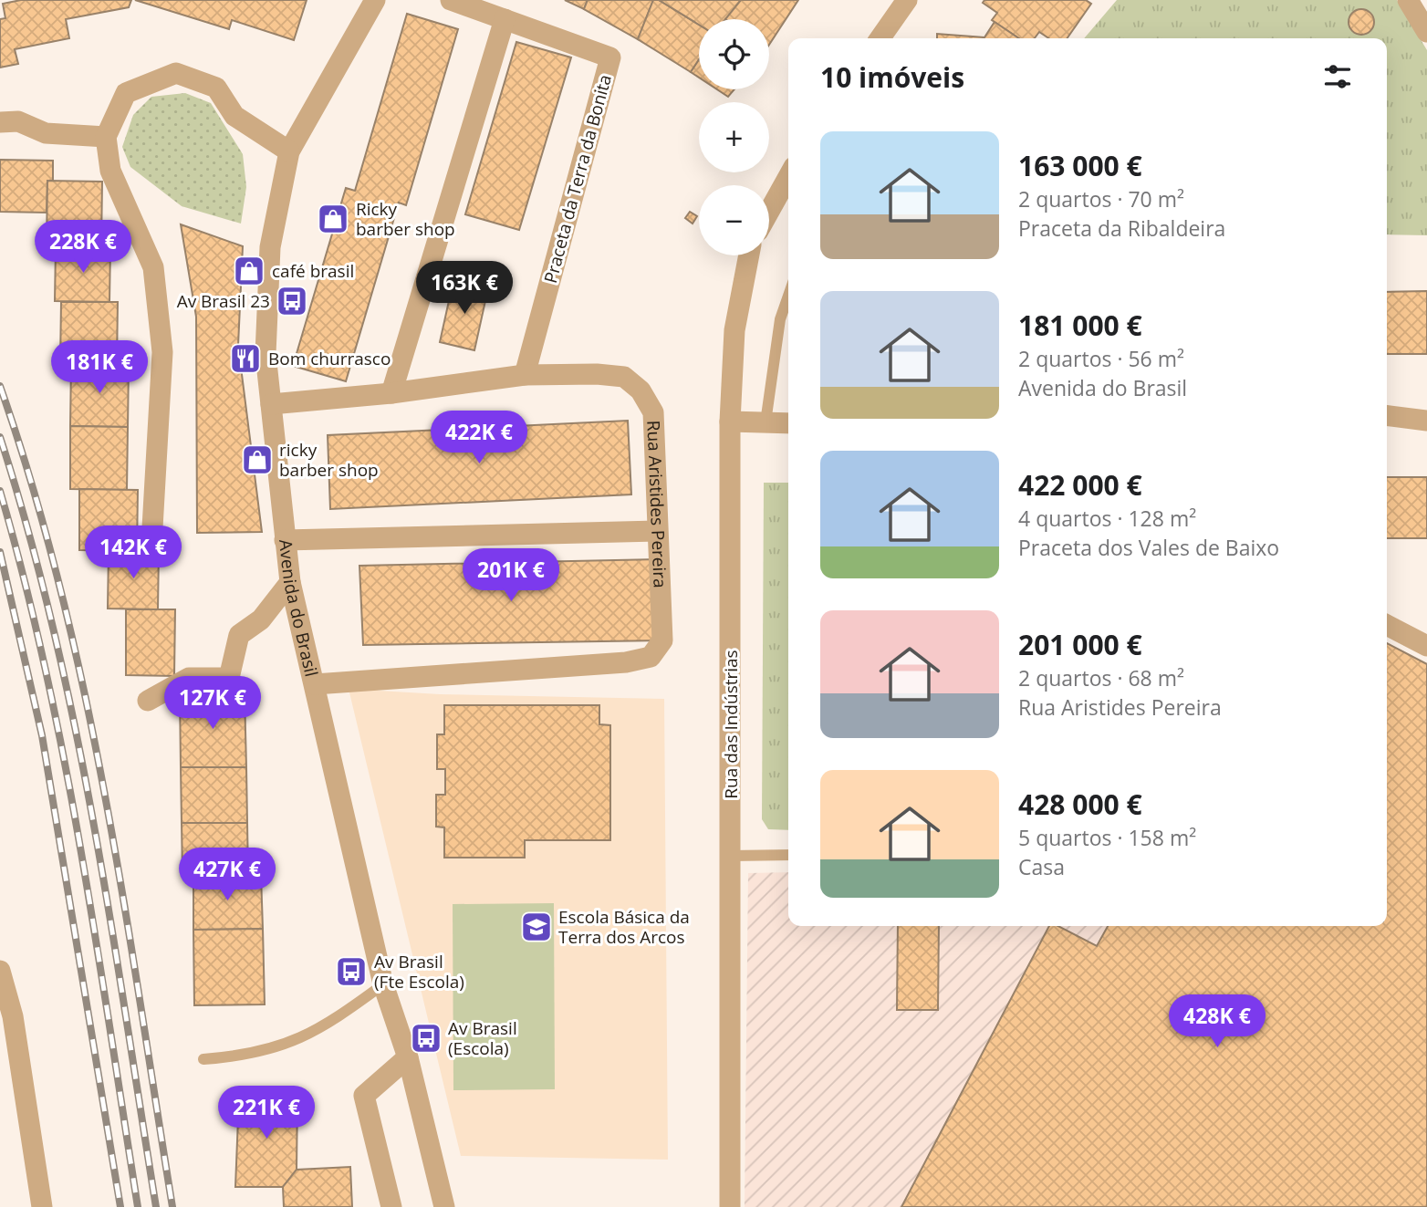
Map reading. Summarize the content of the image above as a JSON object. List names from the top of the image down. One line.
{"streets":{"street":["Praceta da Terra da Bonita","Rua Aristides Pereira","Avenida do Brasil","Rua das Indústrias"]},"crossings":[["Praceta da Terra da Bonita","Rua Aristides Pereira"],["Rua Aristides Pereira","Avenida do Brasil"]],"places":{"shop":["Ricky barber shop","café brasil","ricky barber shop"],"bus stop":["Av Brasil 23","Av Brasil (Fte Escola)","Av Brasil (Escola)"],"restaurant":["Bom churrasco"],"school or university":["Escola Básica da Terra dos Arcos"]},"page":{"map_buttons":["+","−"],"heading":"10 imóveis","list":[{"name":"163 000 €","note":"2 quartos · 70 m² · Praceta da Ribaldeira"},{"name":"181 000 €","note":"2 quartos · 56 m² · Avenida do Brasil"},{"name":"422 000 €","note":"4 quartos · 128 m² · Praceta dos Vales de Baixo"},{"name":"201 000 €","note":"2 quartos · 68 m² · Rua Aristides Pereira"},{"name":"428 000 €","note":"5 quartos · 158 m² · Casa"}],"price":["228K €","163K €","181K €","422K €","142K €","201K €","127K €","427K €","428K €","221K €"]}}
